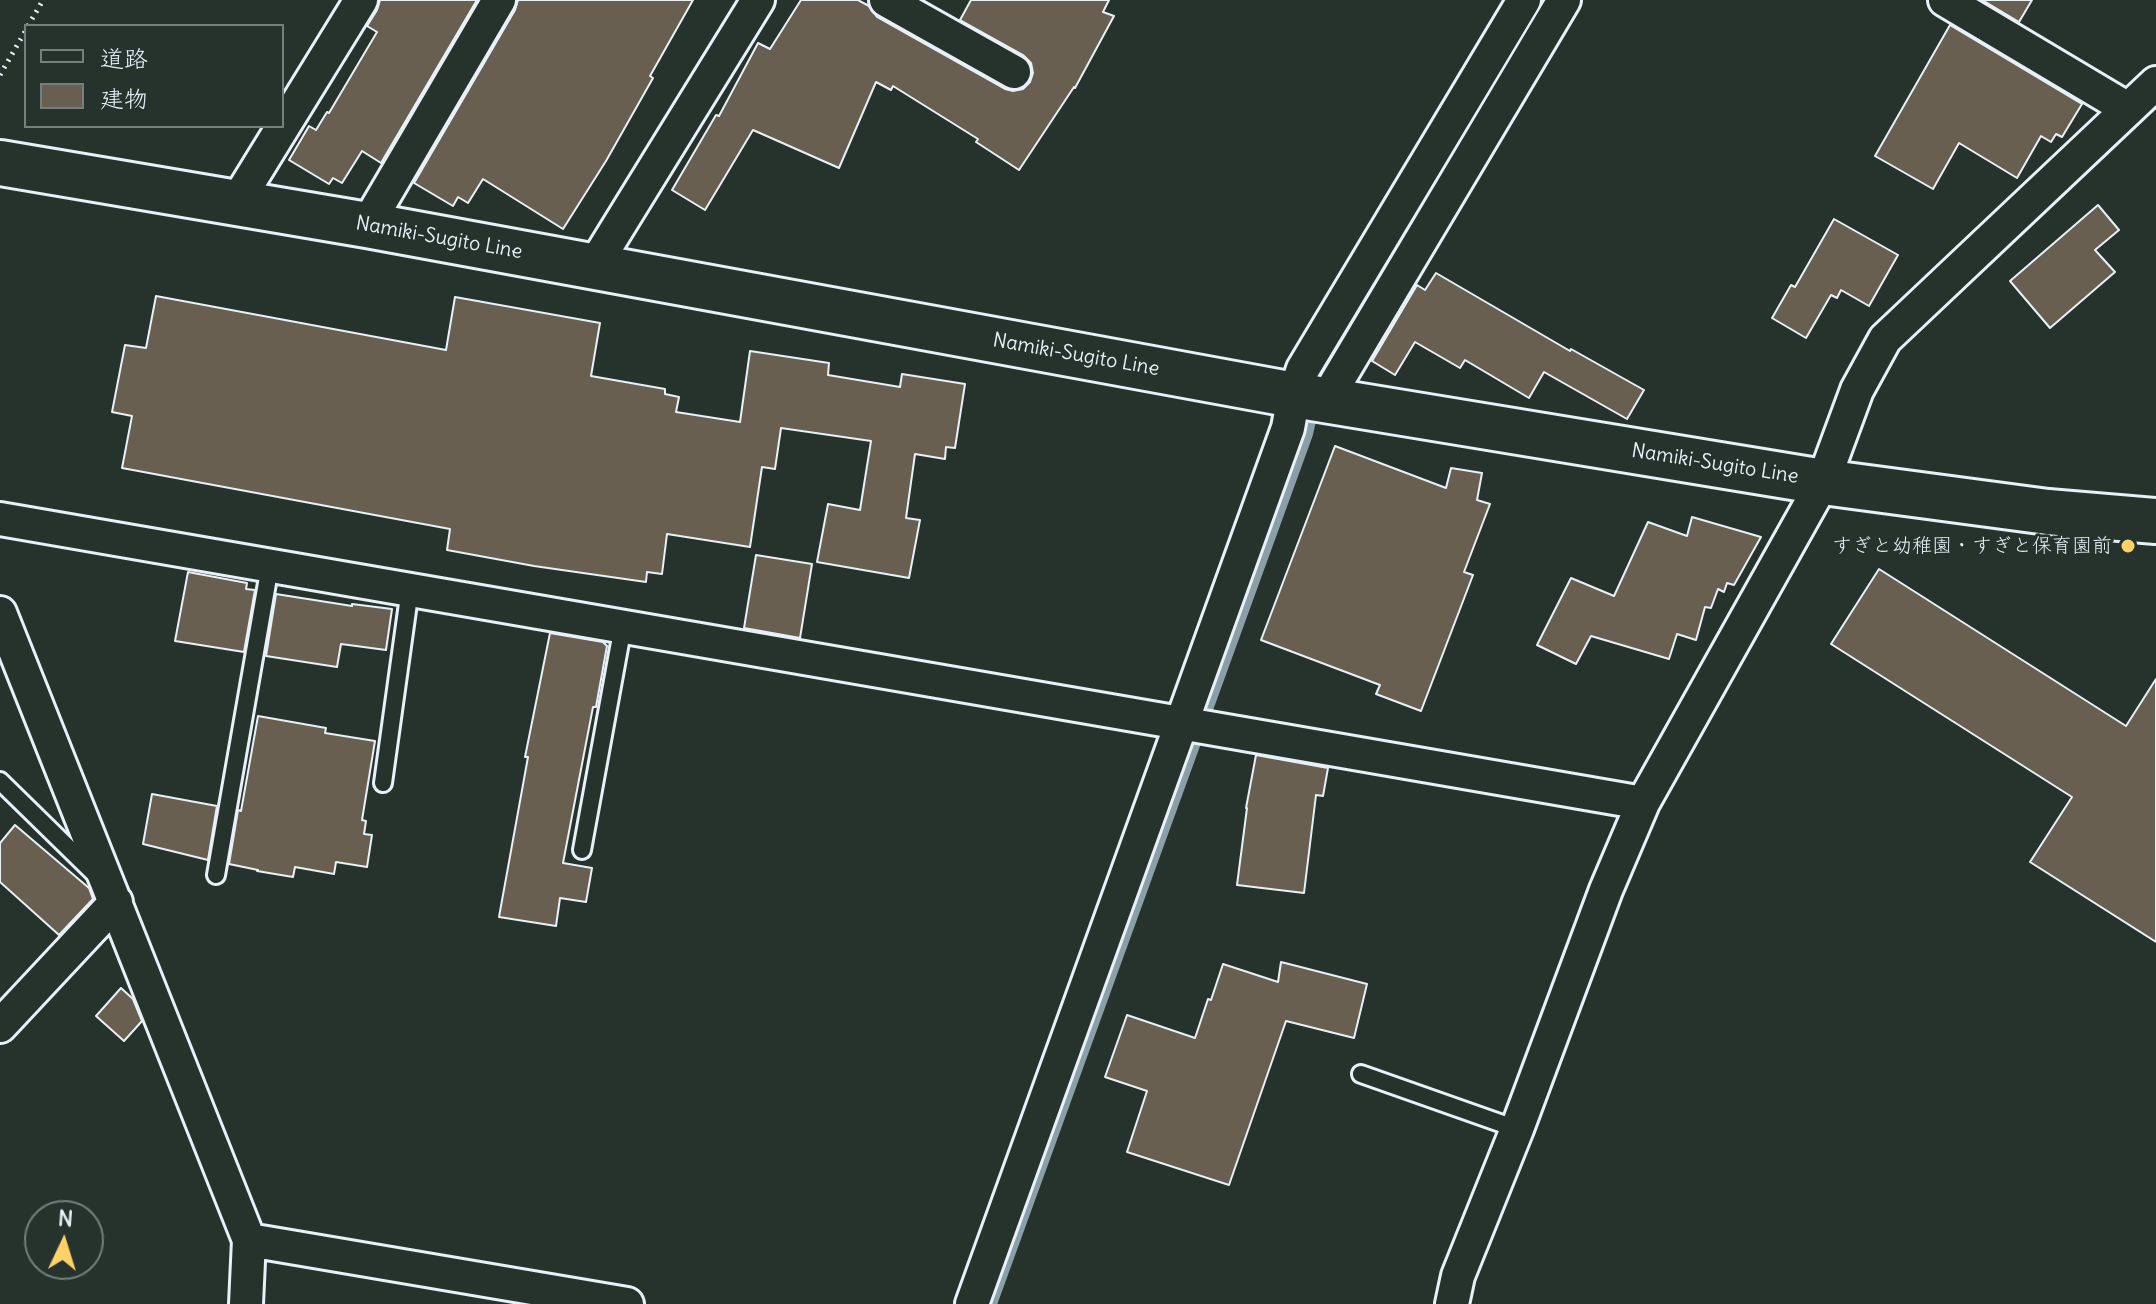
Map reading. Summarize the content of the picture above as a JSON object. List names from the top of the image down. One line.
{"streets":{"main road":["Namiki-Sugito Line"]},"places":["すぎと幼稚園・すぎと保育園前"],"legend":["道路","建物"],"north":"top"}
